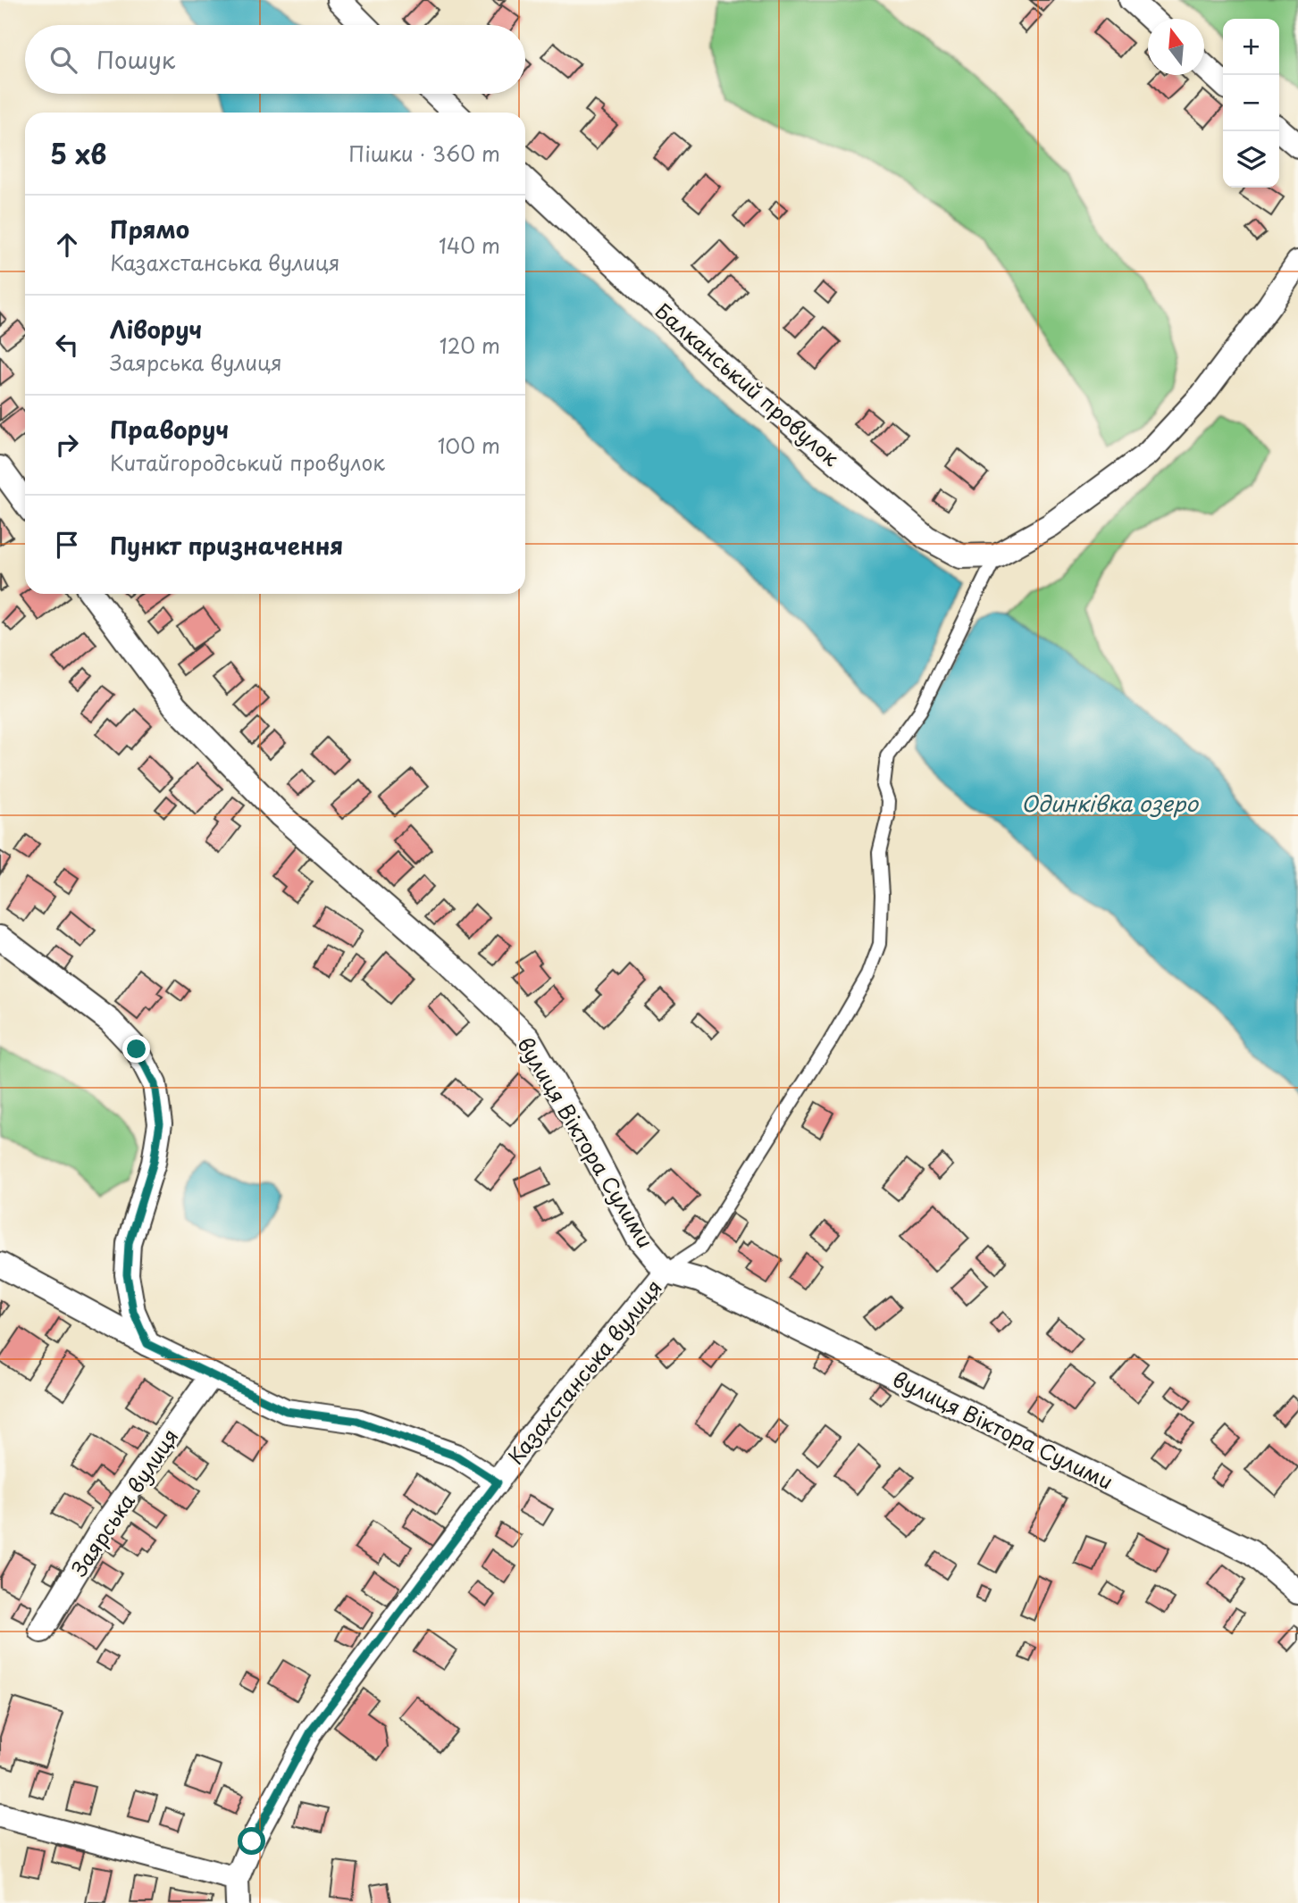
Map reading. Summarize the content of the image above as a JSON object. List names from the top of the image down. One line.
{"streets":{"street":["Балканський провулок","вулиця Віктора Сулими","Казахстанська вулиця","Заярська вулиця"]},"crossings":[["вулиця Віктора Сулими","Казахстанська вулиця"]],"water":["Одинківка озеро"],"north":"top","page":{"map_buttons":["+","−"],"search":"Пошук","heading":["5 хв","Пішки · 360 m"],"list":[["Прямо","Казахстанська вулиця","140 m"],["Ліворуч","Заярська вулиця","120 m"],["Праворуч","Китайгородський провулок","100 m"],"Пункт призначення"]}}
